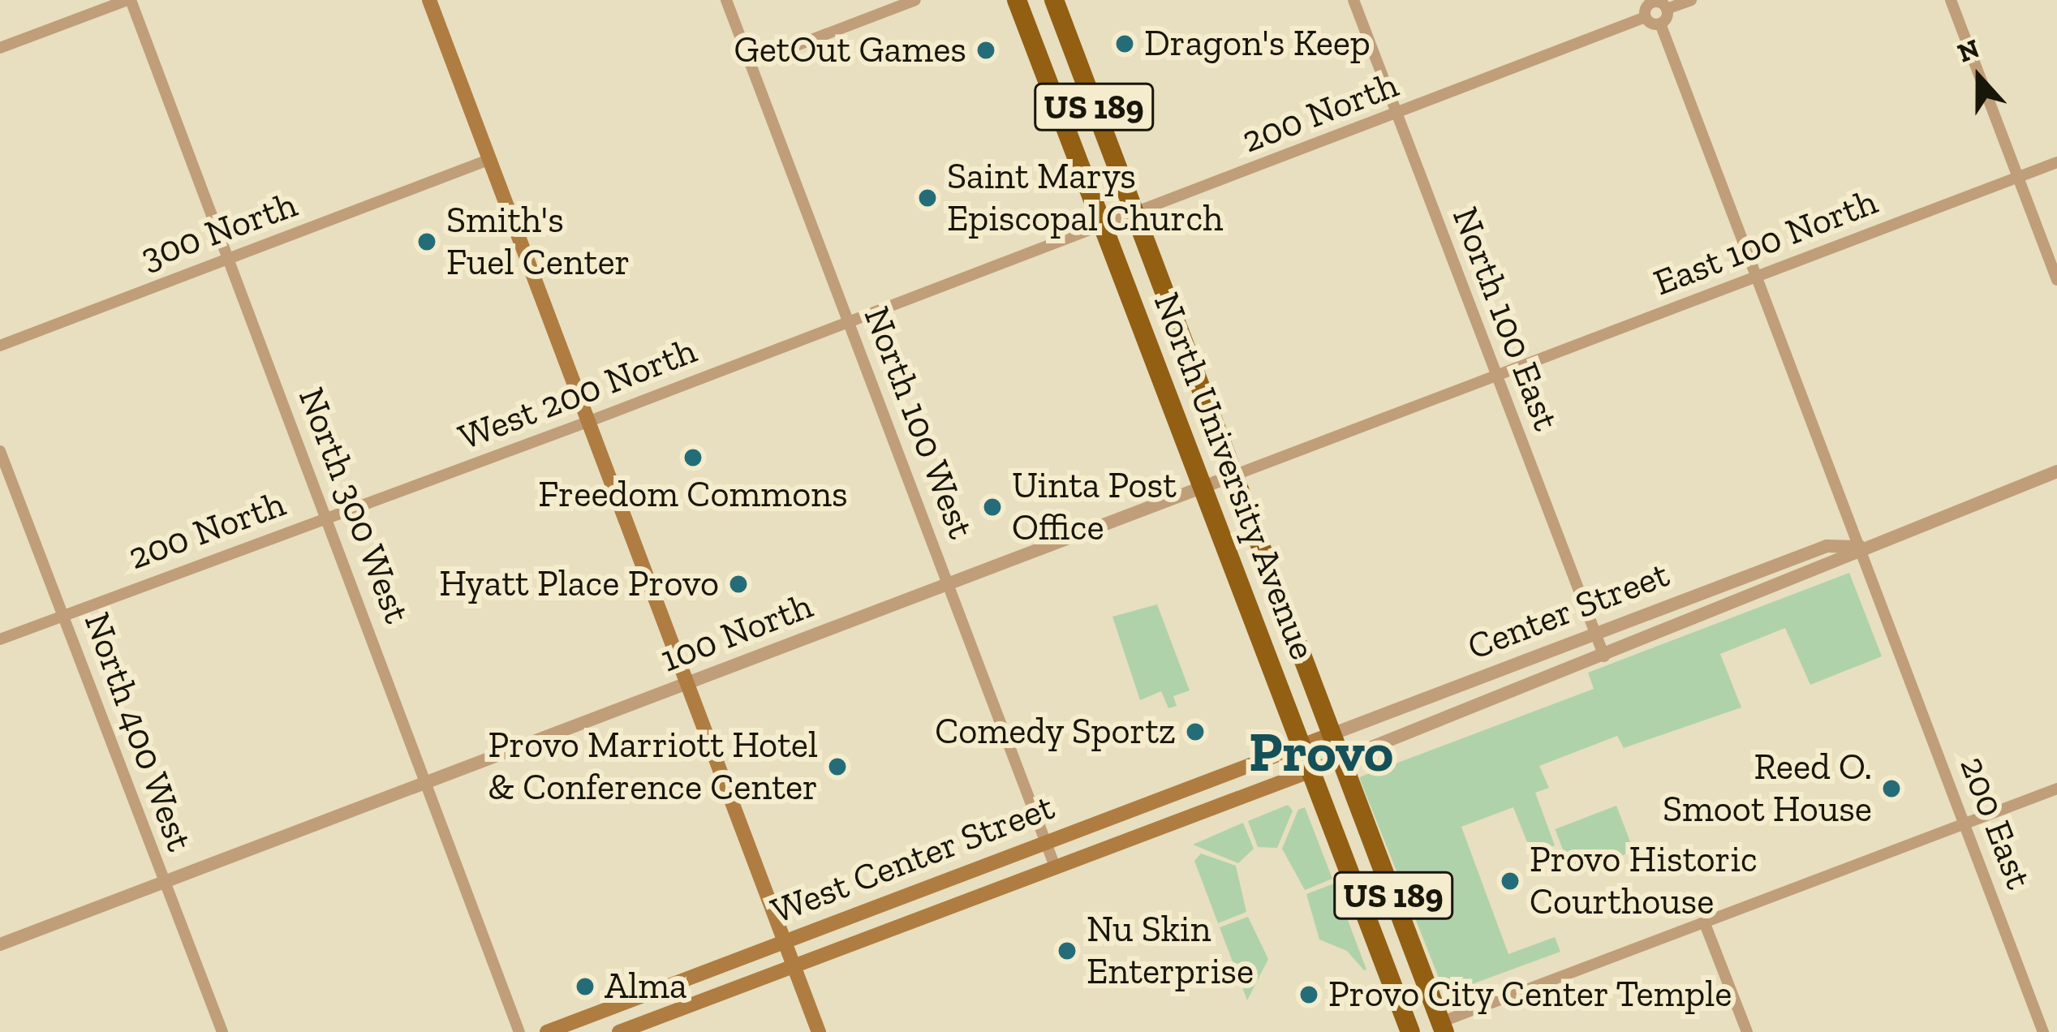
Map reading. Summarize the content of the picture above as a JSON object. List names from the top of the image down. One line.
{"streets":{"highway":["US 189","North University Avenue"],"main road":["Center Street","West Center Street"],"street":["200 North","300 North","East 100 North","North 100 East","West 200 North","North 100 West","North 300 West","100 North","North 400 West","200 East"]},"crossings":[["US 189","North University Avenue"],["US 189","Center Street"],["US 189","West Center Street"],["200 North","North 100 East"],["200 North","West 200 North"],["200 North","North 100 West"],["200 North","North University Avenue"],["200 North","North 300 West"],["200 North","North 400 West"],["300 North","North 300 West"],["East 100 North","North 100 East"],["East 100 North","100 North"],["East 100 North","200 East"],["North 100 East","Center Street"],["North 100 East","100 North"],["West 200 North","North 100 West"],["West 200 North","North 300 West"],["North 100 West","100 North"],["North 100 West","West Center Street"],["North University Avenue","Center Street"],["North University Avenue","100 North"],["North University Avenue","West Center Street"],["North 300 West","100 North"],["Center Street","200 East"],["Center Street","West Center Street"],["100 North","North 400 West"]],"districts":["Provo"],"places":["Dragon's Keep","GetOut Games","Saint Marys Episcopal Church","Smith's Fuel Center","Freedom Commons","Uinta Post Office","Hyatt Place Provo","Comedy Sportz","Provo Marriott Hotel & Conference Center","Reed O. Smoot House","Provo Historic Courthouse","Nu Skin Enterprise","Alma","Provo City Center Temple"],"north":"top"}
